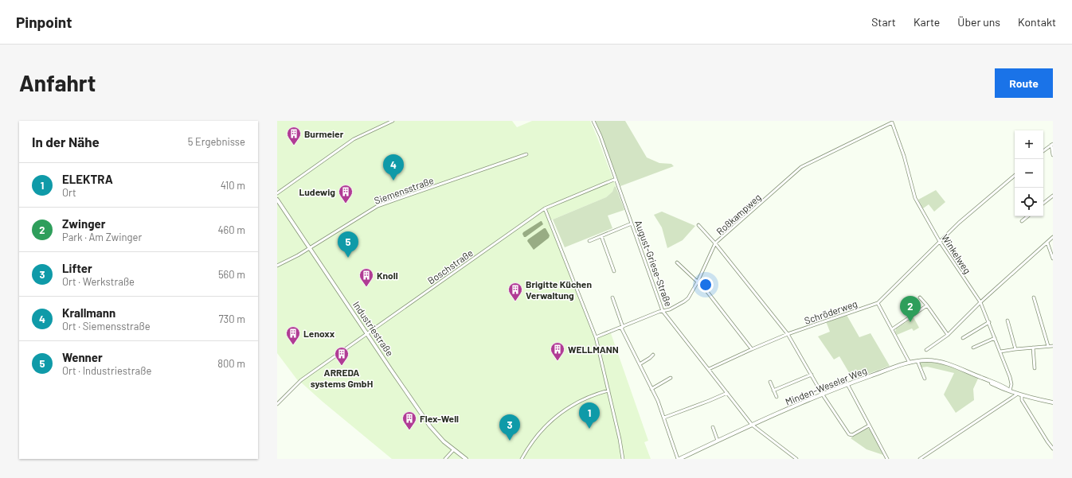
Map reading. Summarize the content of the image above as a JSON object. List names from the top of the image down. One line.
{"streets":{"street":["Siemensstraße","Roßkampweg","Winkelweg","August-Griese-Straße","Boschstraße","Schröderweg","Industriestraße","Minden-Weseler Weg"]},"crossings":[["Siemensstraße","Industriestraße"],["Roßkampweg","Winkelweg"],["Roßkampweg","August-Griese-Straße"],["Winkelweg","Schröderweg"],["Winkelweg","Minden-Weseler Weg"],["August-Griese-Straße","Boschstraße"],["August-Griese-Straße","Schröderweg"],["August-Griese-Straße","Minden-Weseler Weg"],["Boschstraße","Industriestraße"]],"places":{"building":["Burmeier","Ludewig","Knoll","Brigitte Küchen Verwaltung","Lenoxx","WELLMANN","ARREDA systems GmbH","Flex-Well"]},"page":{"header":"Pinpoint","nav":["Start","Karte","Über uns","Kontakt"],"buttons":"Route","title":"Anfahrt","heading":["In der Nähe","5 Ergebnisse"],"map_buttons":["+","−"],"pins":["4","5","2","1","3"],"list":[{"mark":"1","name":"ELEKTRA","note":"Ort","value":"410 m"},{"mark":"2","name":"Zwinger","note":"Park · Am Zwinger","value":"460 m"},{"mark":"3","name":"Lifter","note":"Ort · Werkstraße","value":"560 m"},{"mark":"4","name":"Krallmann","note":"Ort · Siemensstraße","value":"730 m"},{"mark":"5","name":"Wenner","note":"Ort · Industriestraße","value":"800 m"}]}}
